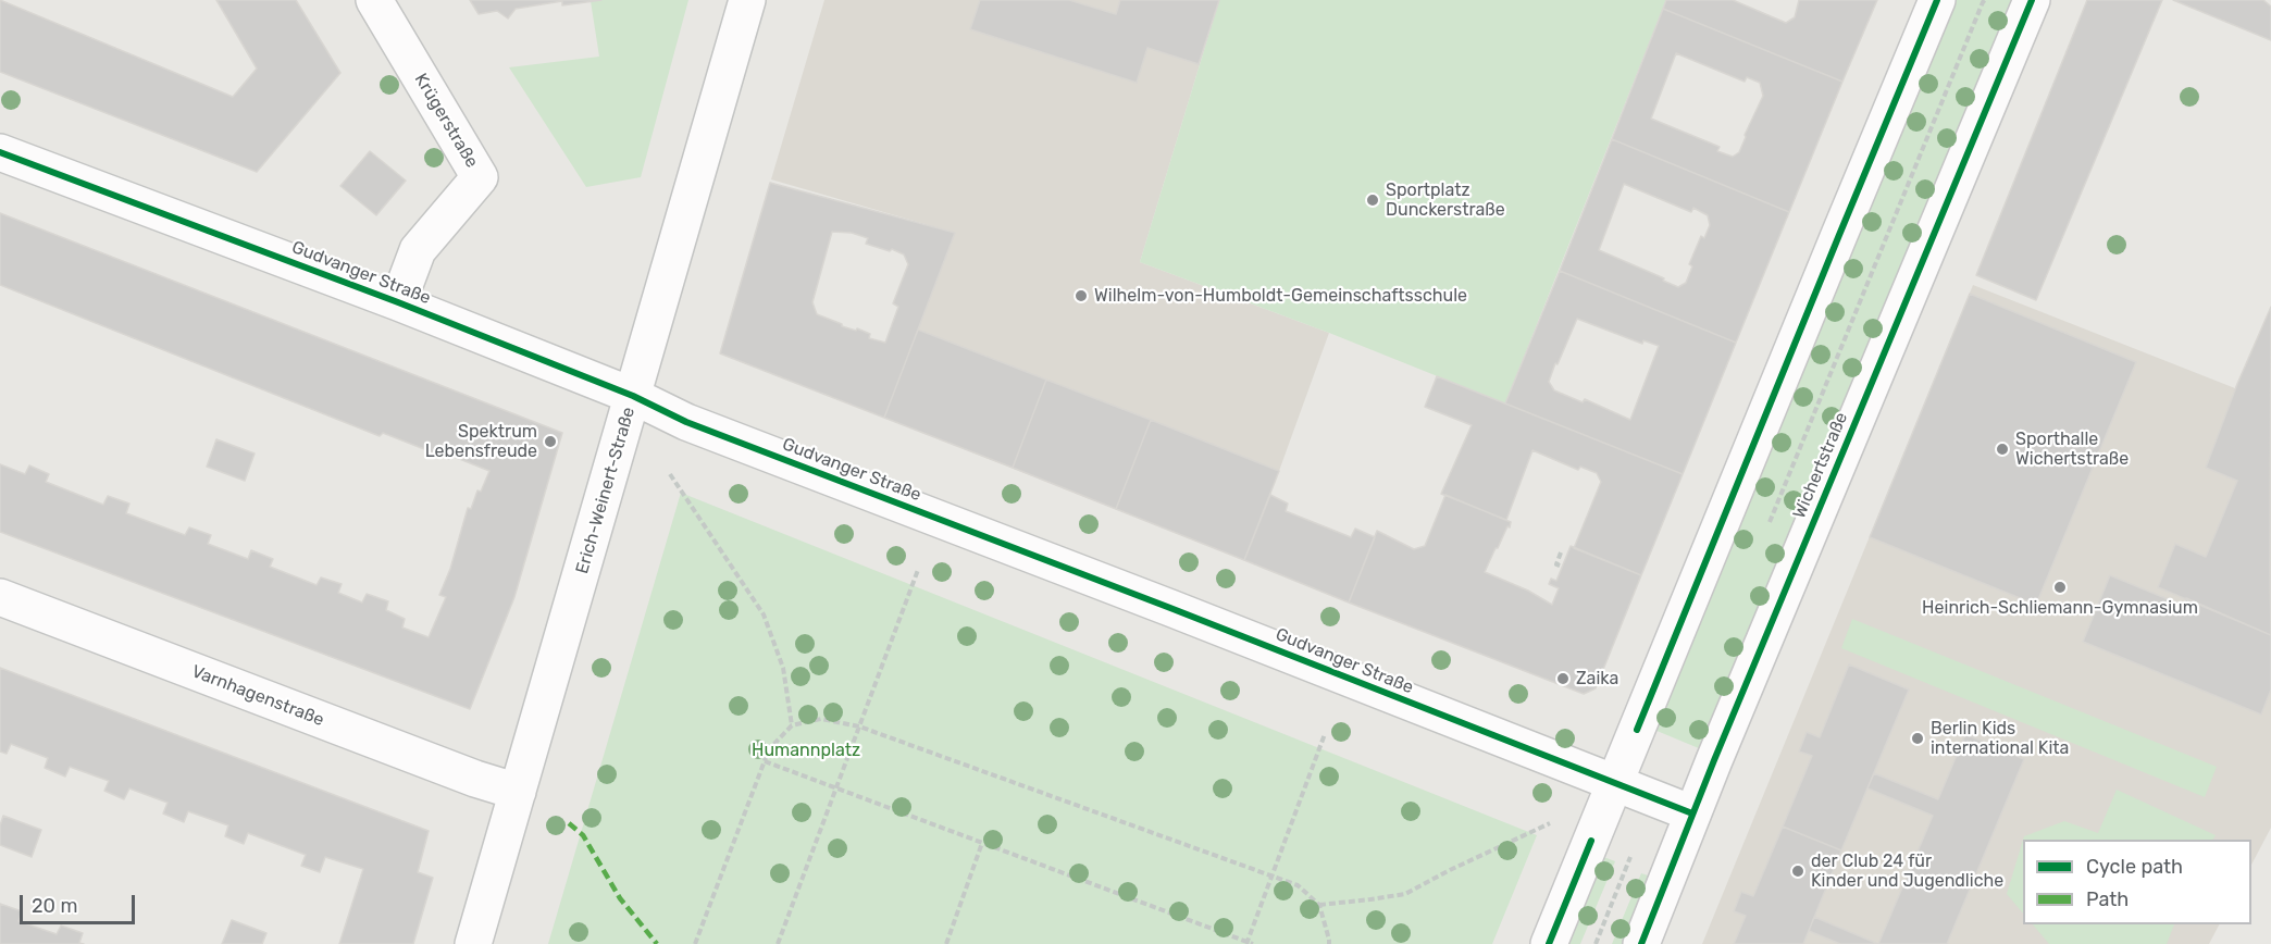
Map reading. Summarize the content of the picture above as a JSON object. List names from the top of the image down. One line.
{"streets":{"street":["Krügerstraße","Gudvanger Straße","Wichertstraße","Erich-Weinert-Straße","Varnhagenstraße"]},"crossings":[["Krügerstraße","Gudvanger Straße"],["Gudvanger Straße","Wichertstraße"],["Gudvanger Straße","Erich-Weinert-Straße"],["Erich-Weinert-Straße","Varnhagenstraße"]],"parks":["Humannplatz"],"places":["Sportplatz Dunckerstraße","Wilhelm-von-Humboldt-Gemeinschaftsschule","Spektrum Lebensfreude","Sporthalle Wichertstraße","Heinrich-Schliemann-Gymnasium","Zaika","Berlin Kids international Kita","der Club 24 für Kinder und Jugendliche"],"legend":["Cycle path","Path"],"scale_bar":"20 m"}
